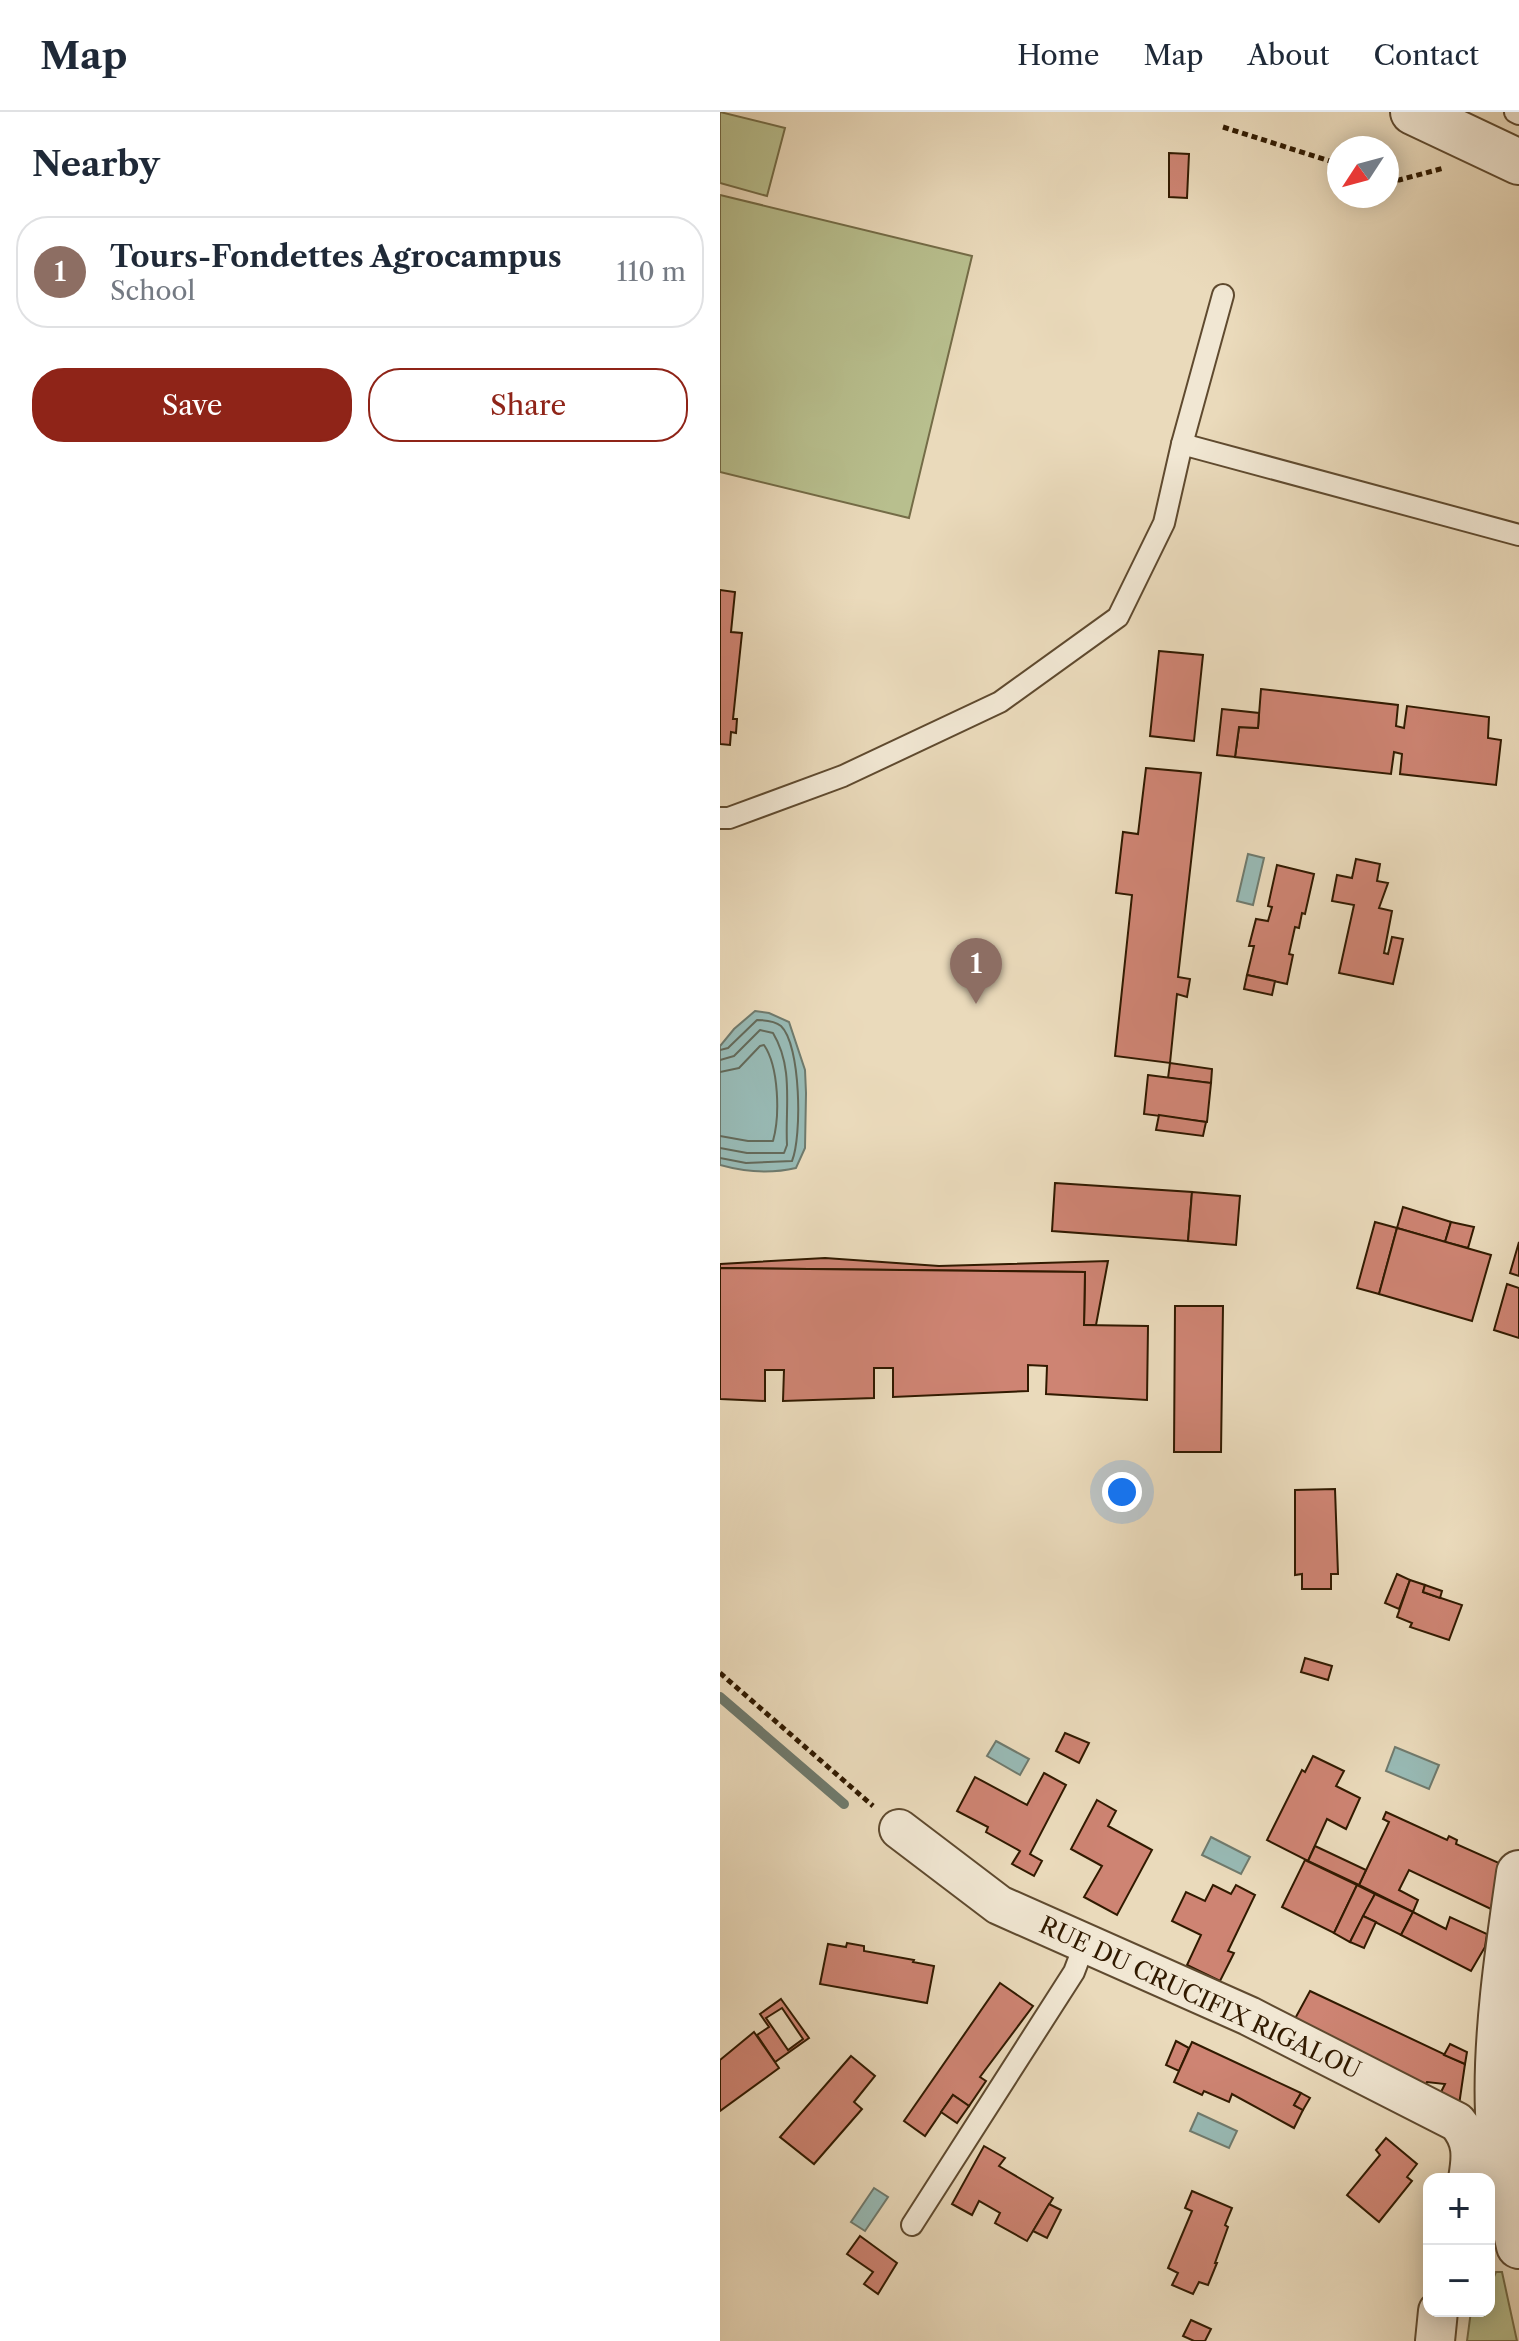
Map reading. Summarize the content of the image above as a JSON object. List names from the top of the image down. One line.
{"streets":{"street":["RUE DU CRUCIFIX RIGALOU"]},"north":"bottom left","page":{"header":"Map","nav":["Home","Map","About","Contact"],"heading":"Nearby","list":[{"mark":"1","name":"Tours-Fondettes Agrocampus","note":"School","value":"110 m"}],"buttons":["Save","Share"],"pins":"1","map_buttons":["+","−"]}}
